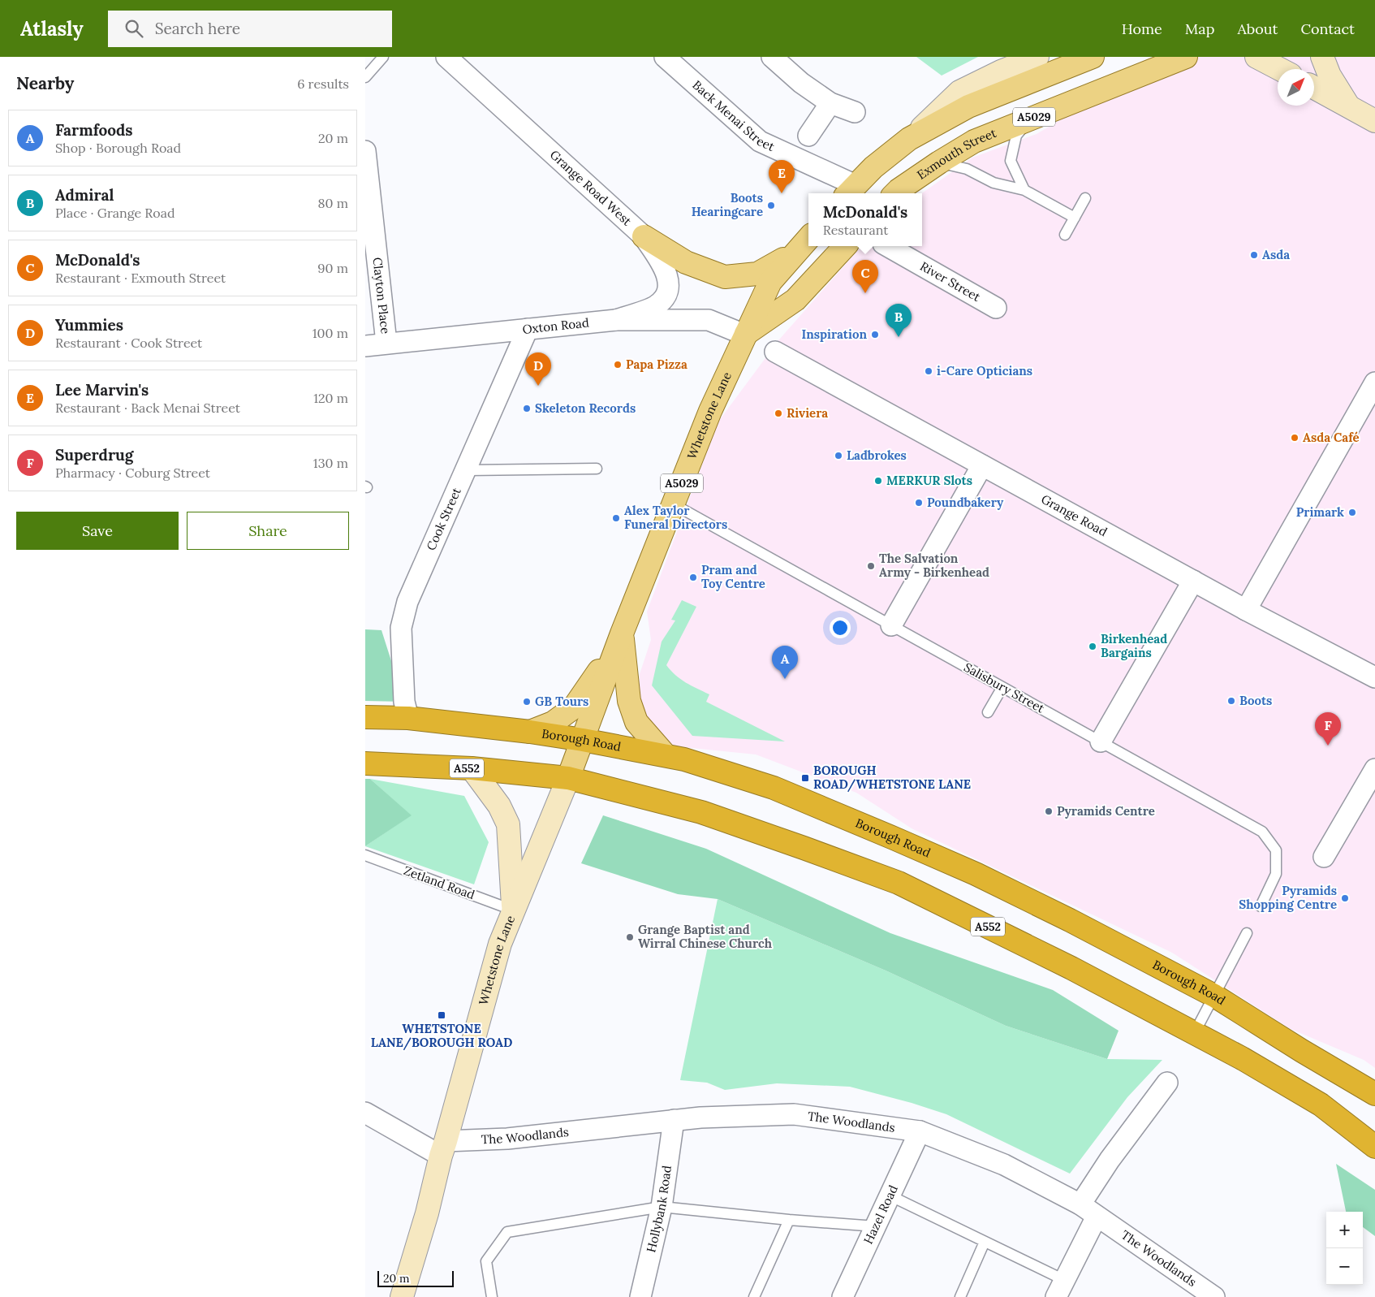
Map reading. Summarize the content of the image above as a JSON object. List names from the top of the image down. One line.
{"streets":{"highway":["Borough Road","A552"],"main road":["A5029","Exmouth Street","Whetstone Lane"],"street":["Back Menai Street","Grange Road West","River Street","Clayton Place","Oxton Road","Grange Road","Cook Street","The Woodlands","Hollybank Road","Hazel Road"],"lane":["Salisbury Street","Zetland Road"]},"crossings":[["Back Menai Street","A5029"],["A5029","Oxton Road"],["A5029","Whetstone Lane"],["Grange Road West","Oxton Road"],["Clayton Place","Oxton Road"],["Oxton Road","Whetstone Lane"],["Oxton Road","Cook Street"],["Whetstone Lane","Salisbury Street"],["Whetstone Lane","Borough Road"],["Whetstone Lane","A552"],["Whetstone Lane","Zetland Road"],["Whetstone Lane","The Woodlands"],["Cook Street","Borough Road"],["The Woodlands","Hollybank Road"],["The Woodlands","Hazel Road"]],"places":{"other":["Boots Hearingcare","Asda","Inspiration","Papa Pizza","i-Care Opticians","Skeleton Records","Riviera","Asda Café","Ladbrokes","MERKUR Slots","Poundbakery","Primark","Alex Taylor Funeral Directors","The Salvation Army - Birkenhead","Pram and Toy Centre","Birkenhead Bargains","Boots","GB Tours","Pyramids Centre","Pyramids Shopping Centre","Grange Baptist and Wirral Chinese Church"],"transit":["BOROUGH ROAD/WHETSTONE LANE","WHETSTONE LANE/BOROUGH ROAD"]},"scale_bar":"20 m","north":"top right","page":{"header":"Atlasly","search":"Search here","nav":["Home","Map","About","Contact"],"heading":["Nearby","6 results"],"list":[{"mark":"A","name":"Farmfoods","note":"Shop · Borough Road","value":"20 m"},{"mark":"B","name":"Admiral","note":"Place · Grange Road","value":"80 m"},{"mark":"C","name":"McDonald's","note":"Restaurant · Exmouth Street","value":"90 m"},{"mark":"D","name":"Yummies","note":"Restaurant · Cook Street","value":"100 m"},{"mark":"E","name":"Lee Marvin's","note":"Restaurant · Back Menai Street","value":"120 m"},{"mark":"F","name":"Superdrug","note":"Pharmacy · Coburg Street","value":"130 m"}],"pins":["E","C","B","D","A","F"],"popup":["McDonald's","Restaurant"],"buttons":["Save","Share"],"map_buttons":["+","−"],"scale":"20 m"}}
